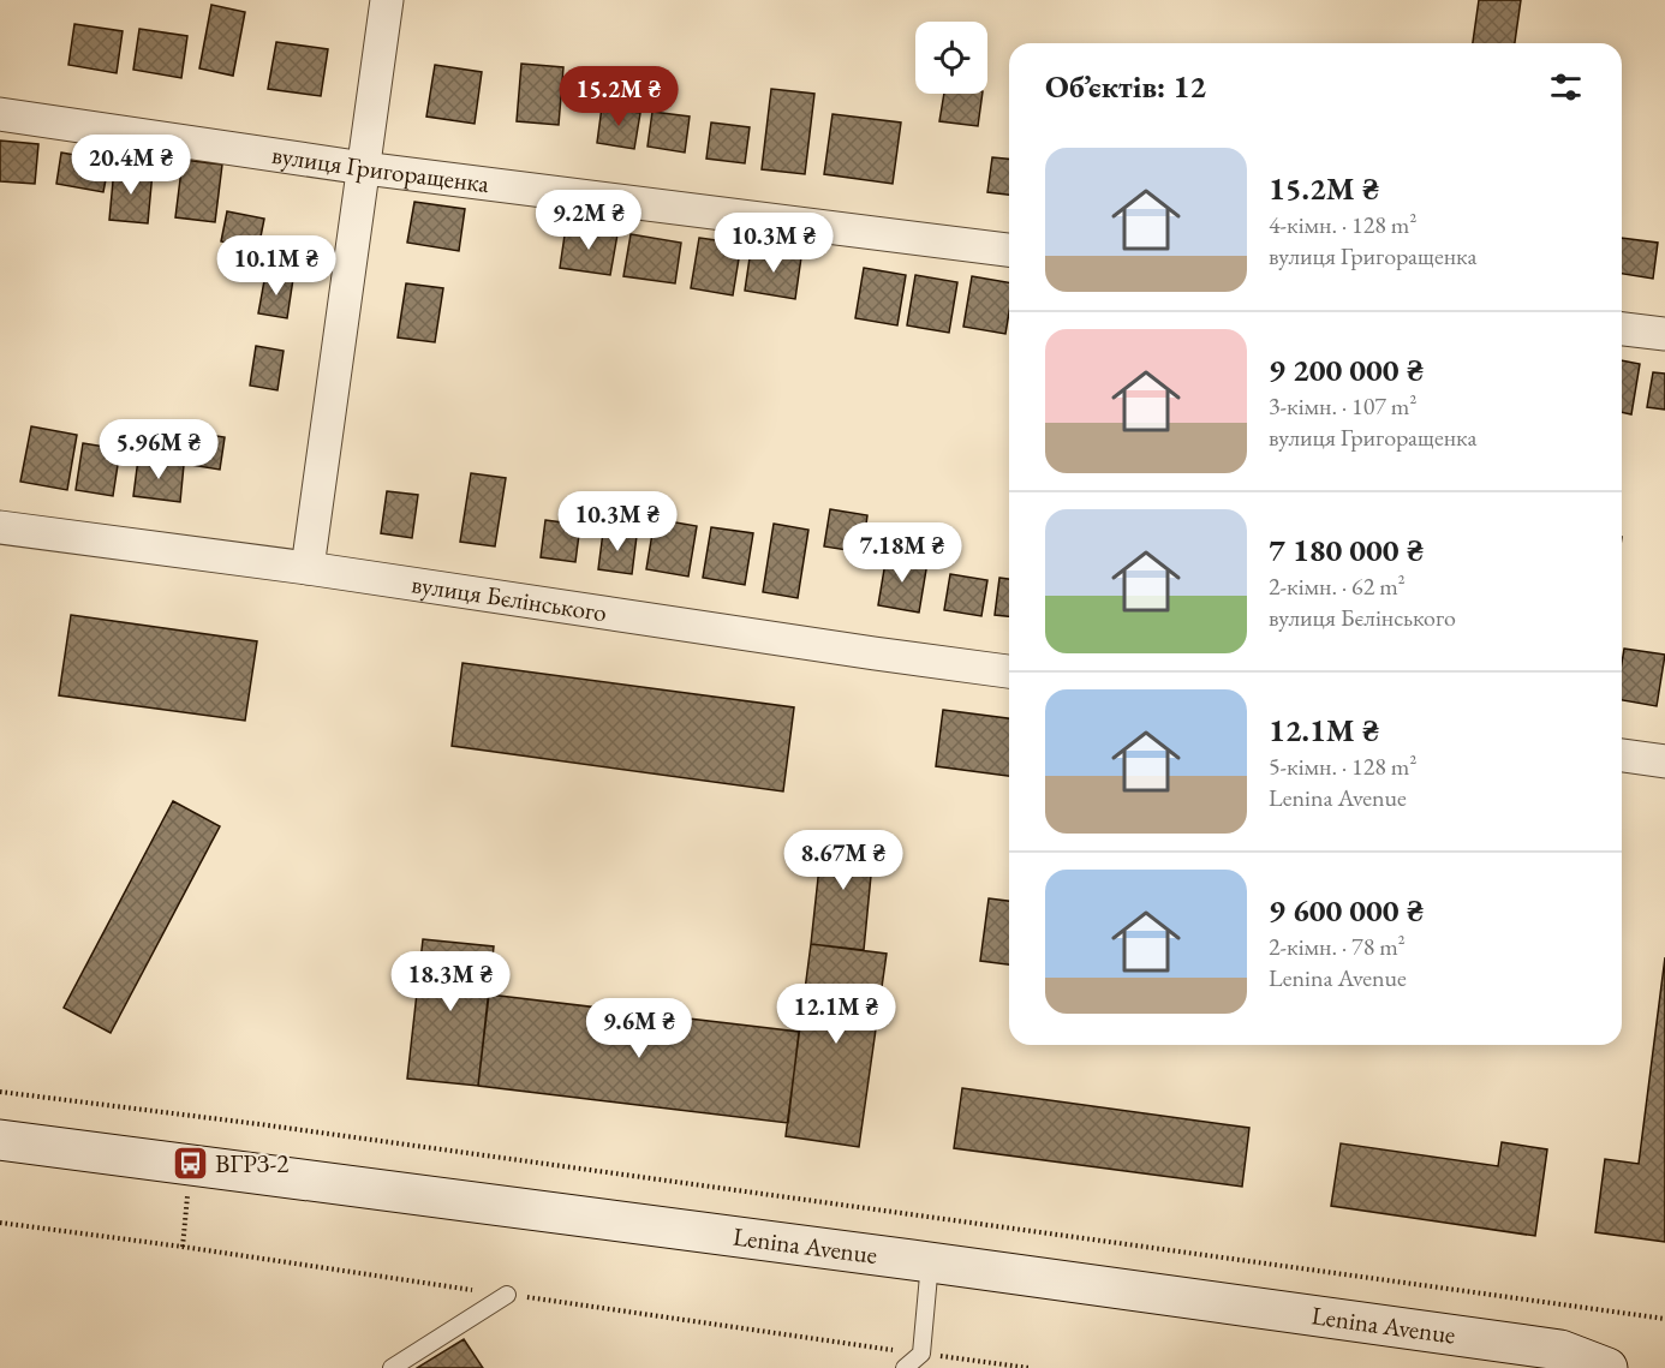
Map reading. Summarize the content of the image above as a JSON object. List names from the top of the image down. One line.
{"streets":{"main road":["Lenina Avenue"],"street":["вулиця Григоращенка","вулиця Бєлінського"]},"places":{"bus stop":["ВГРЗ-2"]},"page":{"heading":"Об’єктів: 12","price":["15.2M ₴","20.4M ₴","9.2M ₴","10.3M ₴","10.1M ₴","5.96M ₴","10.3M ₴","7.18M ₴","8.67M ₴","18.3M ₴","12.1M ₴","9.6M ₴"],"list":[{"name":"15.2M ₴","note":"4-кімн. · 128 m² · вулиця Григоращенка"},{"name":"9 200 000 ₴","note":"3-кімн. · 107 m² · вулиця Григоращенка"},{"name":"7 180 000 ₴","note":"2-кімн. · 62 m² · вулиця Бєлінського"},{"name":"12.1M ₴","note":"5-кімн. · 128 m² · Lenina Avenue"},{"name":"9 600 000 ₴","note":"2-кімн. · 78 m² · Lenina Avenue"}]}}
